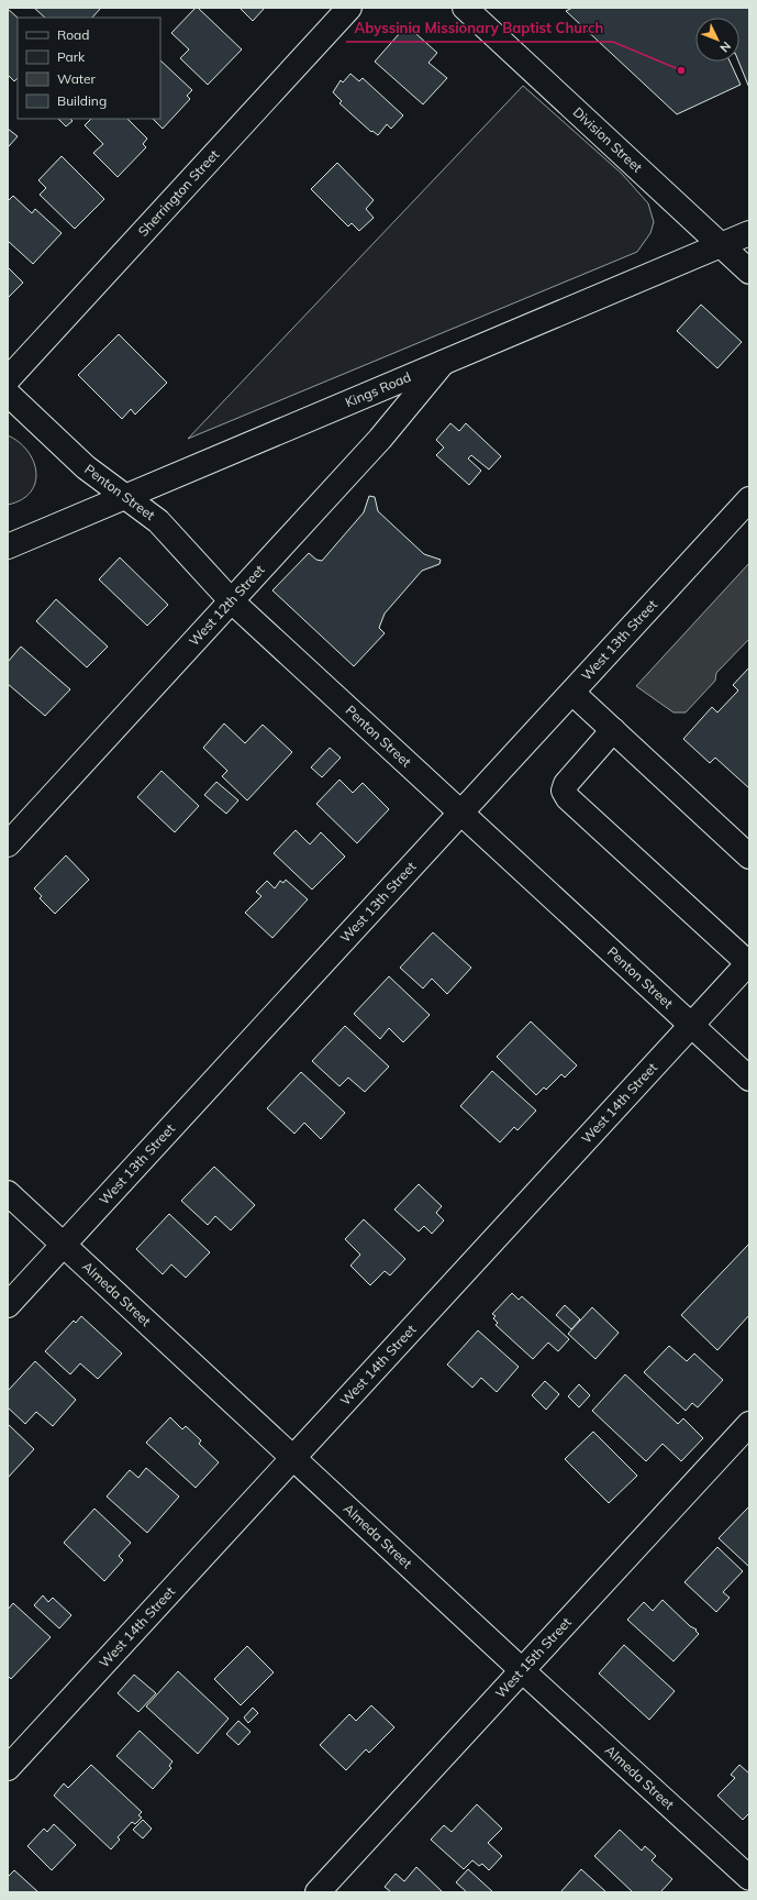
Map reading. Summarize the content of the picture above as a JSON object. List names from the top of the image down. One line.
{"streets":{"street":["Division Street","Sherrington Street","Kings Road","Penton Street","West 12th Street","West 13th Street","West 14th Street","Almeda Street","West 15th Street"]},"crossings":[["Division Street","Kings Road"],["Kings Road","Penton Street"],["Kings Road","West 12th Street"],["Penton Street","West 12th Street"],["Penton Street","West 13th Street"],["Penton Street","West 14th Street"],["West 13th Street","Almeda Street"],["West 14th Street","Almeda Street"],["Almeda Street","West 15th Street"]],"places":["Abyssinia Missionary Baptist Church"],"legend":["Road","Park","Water","Building"],"north":"bottom right"}
